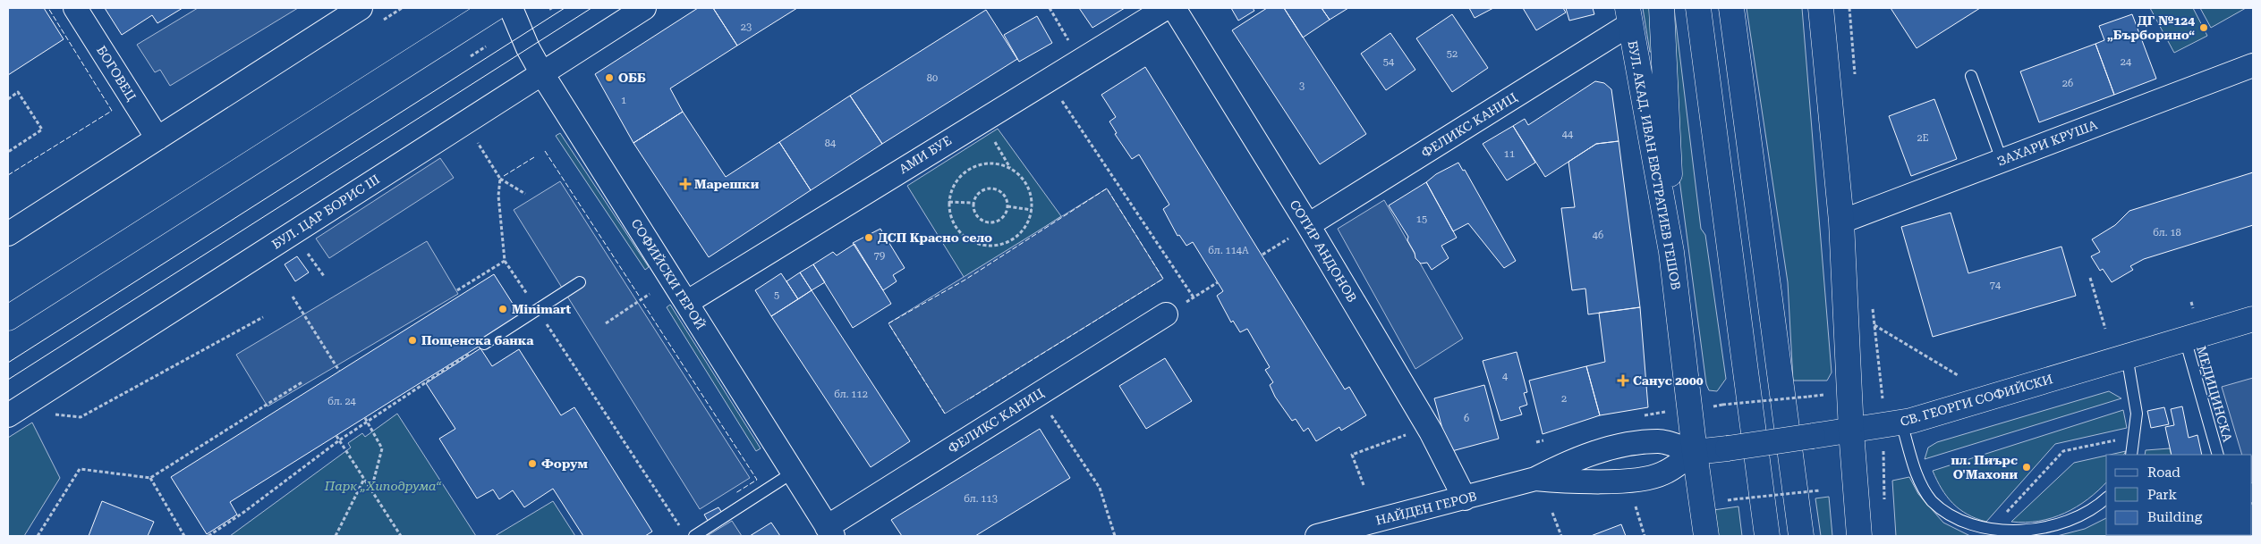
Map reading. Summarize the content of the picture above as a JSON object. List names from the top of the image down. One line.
{"streets":{"main road":["БУЛ. АКАД. ИВАН ЕВСТРАТИЕВ ГЕШОВ","СВ. ГЕОРГИ СОФИЙСКИ"],"street":["БОГОВЕЦ","ФЕЛИКС КАНИЦ","ЗАХАРИ КРУША","АМИ БУЕ","БУЛ. ЦАР БОРИС III","СОТИР АНДОНОВ","СОФИЙСКИ ГЕРОЙ","НАЙДЕН ГЕРОВ"],"lane":["МЕДИЦИНСКА"]},"crossings":[["ФЕЛИКС КАНИЦ","БУЛ. АКАД. ИВАН ЕВСТРАТИЕВ ГЕШОВ"],["ФЕЛИКС КАНИЦ","СОТИР АНДОНОВ"],["ФЕЛИКС КАНИЦ","СОФИЙСКИ ГЕРОЙ"],["АМИ БУЕ","СОФИЙСКИ ГЕРОЙ"],["БУЛ. АКАД. ИВАН ЕВСТРАТИЕВ ГЕШОВ","СВ. ГЕОРГИ СОФИЙСКИ"],["БУЛ. АКАД. ИВАН ЕВСТРАТИЕВ ГЕШОВ","НАЙДЕН ГЕРОВ"],["БУЛ. ЦАР БОРИС III","СОФИЙСКИ ГЕРОЙ"],["СОТИР АНДОНОВ","НАЙДЕН ГЕРОВ"],["МЕДИЦИНСКА","СВ. ГЕОРГИ СОФИЙСКИ"],["СВ. ГЕОРГИ СОФИЙСКИ","НАЙДЕН ГЕРОВ"]],"parks":["Парк „Хиподрума“"],"places":{"other":["ДГ №124 „Бърборино“","ОББ","ДСП Красно село","Minimart","Пощенска банка","Форум","пл. Пиърс О'Махони"],"health":["Марешки","Санус 2000"]},"house_numbers":["23","52","54","24","80","26","3","1","44","2Е","84","11","15","бл. 18","46","бл. 114А","79","74","5","4","бл. 112","2","бл. 24","6","бл. 113"],"legend":["Road","Park","Building"]}
